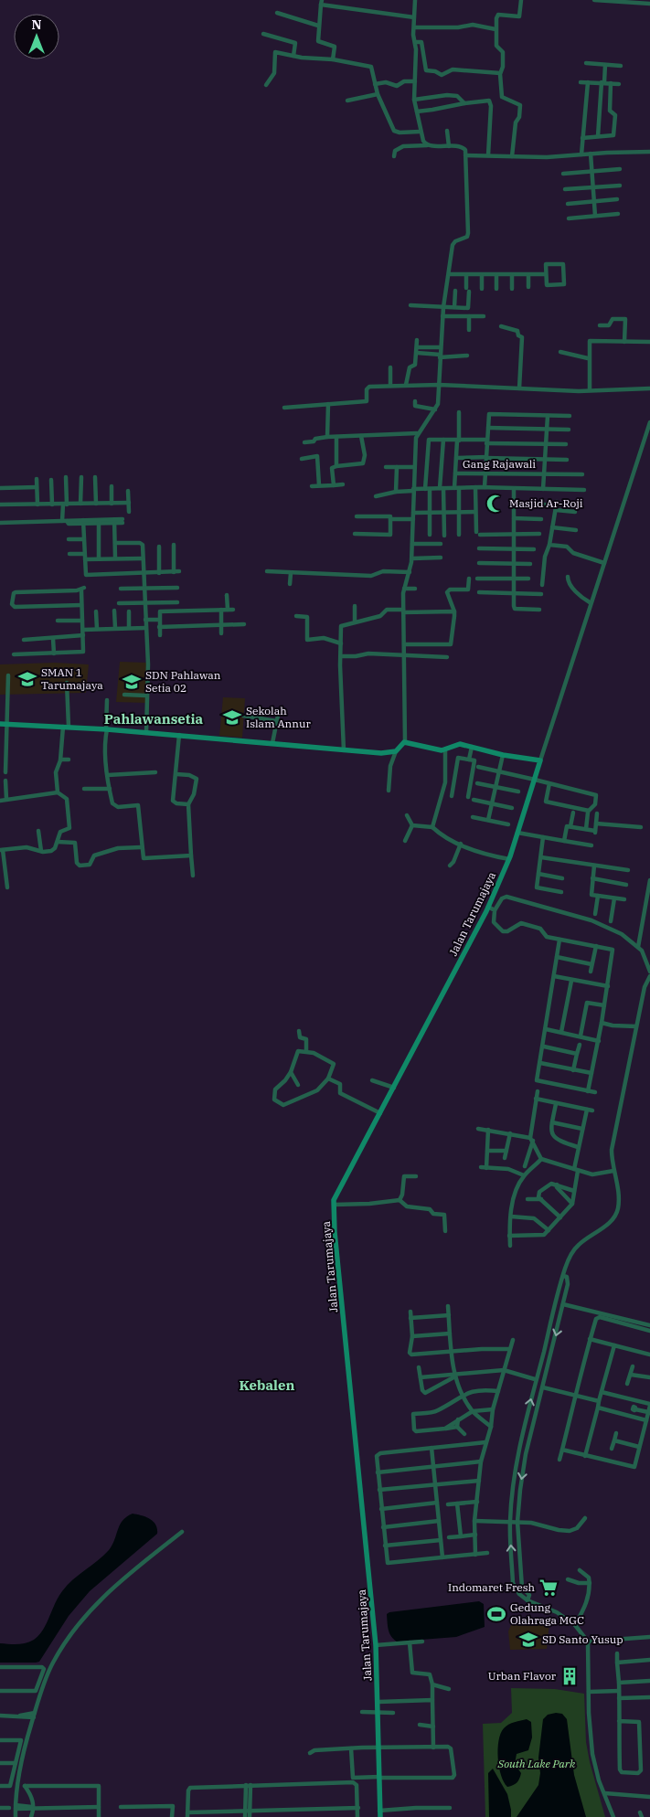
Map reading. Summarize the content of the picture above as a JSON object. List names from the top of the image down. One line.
{"streets":{"street":["Gang Rajawali","Jalan Tarumajaya"]},"districts":["Pahlawansetia","Kebalen"],"parks":["South Lake Park"],"places":{"mosque":["Masjid Ar-Roji"],"school or university":["SMAN 1 Tarumajaya","SDN Pahlawan Setia 02","Sekolah Islam Annur","SD Santo Yusup"],"supermarket":["Indomaret Fresh"],"sports":["Gedung Olahraga MGC"],"building":["Urban Flavor"]},"north":"top"}
